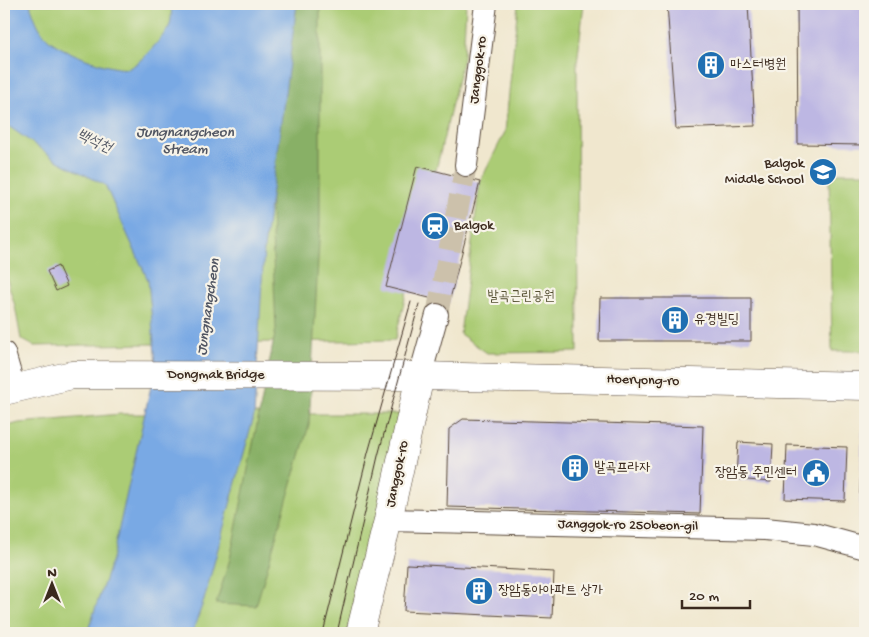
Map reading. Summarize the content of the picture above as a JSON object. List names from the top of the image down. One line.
{"streets":{"street":["Janggok-ro","Dongmak Bridge","Hoeryong-ro","Janggok-ro 250beon-gil"]},"crossings":[["Janggok-ro","Dongmak Bridge"],["Janggok-ro","Hoeryong-ro"],["Janggok-ro","Janggok-ro 250beon-gil"],["Dongmak Bridge","Hoeryong-ro"]],"water":["Jungnangcheon Stream","백석천","Jungnangcheon"],"parks":["발곡근린공원"],"places":{"building":["마스터병원","유경빌딩","발곡프라자","장암동아아파트 상가"],"school or university":["Balgok Middle School"],"station":["Balgok"],"public building":["장암동 주민센터"]},"scale_bar":"20 m","north":"top"}
